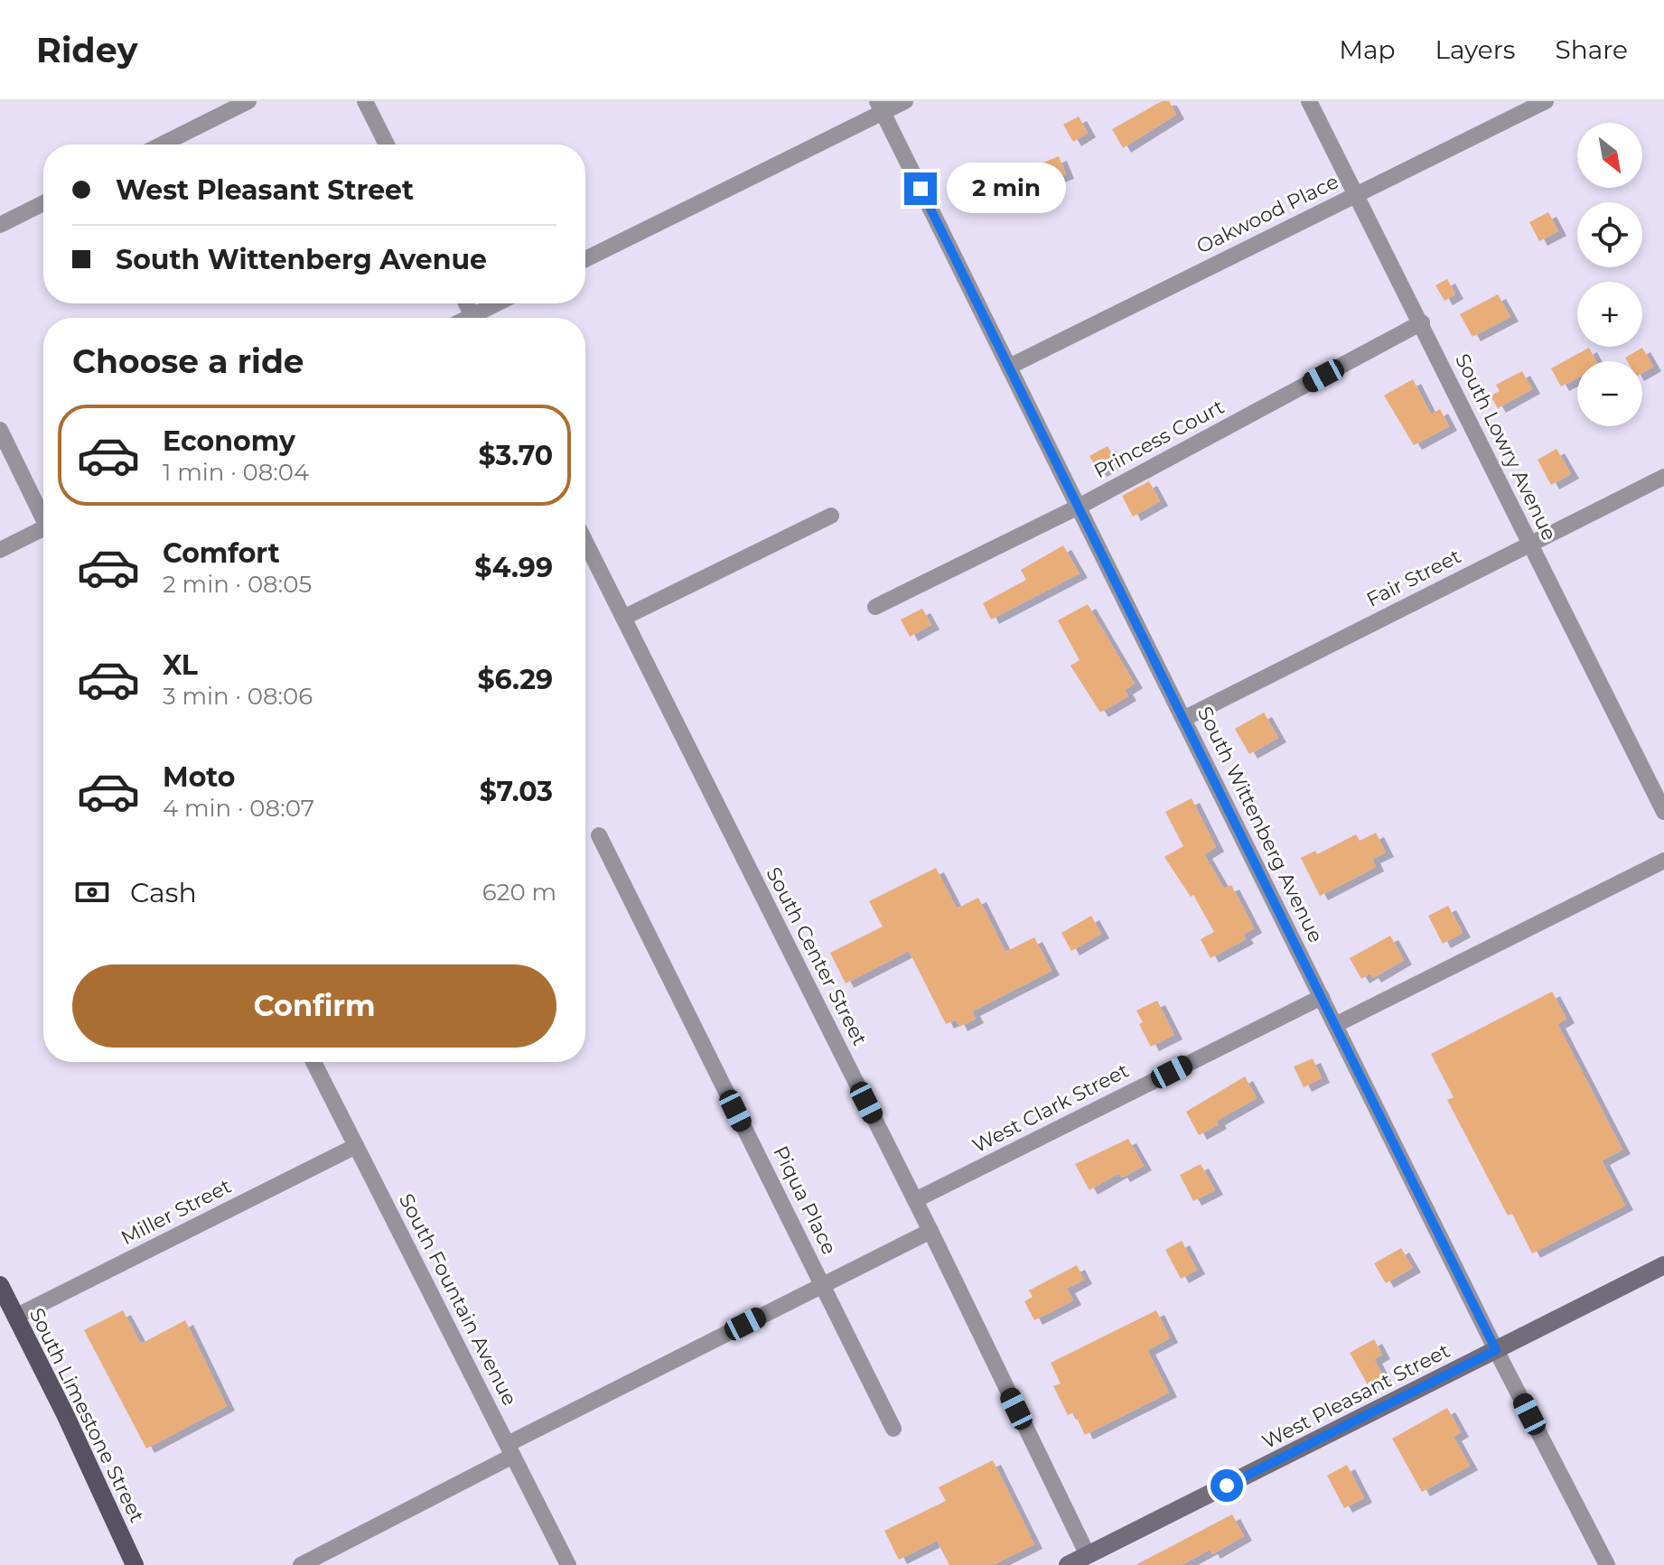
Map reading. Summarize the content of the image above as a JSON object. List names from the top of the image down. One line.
{"streets":{"main road":["South Limestone Street"],"street":["Oakwood Place","Princess Court","South Lowry Avenue","Fair Street","South Wittenberg Avenue","South Center Street","West Clark Street","Piqua Place","Miller Street","South Fountain Avenue","West Pleasant Street"]},"crossings":[["Oakwood Place","South Lowry Avenue"],["Oakwood Place","South Wittenberg Avenue"],["Princess Court","South Lowry Avenue"],["Princess Court","South Wittenberg Avenue"],["South Lowry Avenue","Fair Street"],["Fair Street","South Wittenberg Avenue"],["South Wittenberg Avenue","West Clark Street"],["South Wittenberg Avenue","West Pleasant Street"],["South Center Street","West Clark Street"],["South Center Street","West Pleasant Street"],["Miller Street","South Fountain Avenue"],["Miller Street","South Limestone Street"]],"north":"bottom right","page":{"header":"Ridey","nav":["Map","Layers","Share"],"map_buttons":["+","−"],"banner":["West Pleasant Street","South Wittenberg Avenue"],"bubble":"2 min","heading":"Choose a ride","list":[{"name":"Economy","note":"1 min · 08:04","value":"$3.70"},{"name":"Comfort","note":"2 min · 08:05","value":"$4.99"},{"name":"XL","note":"3 min · 08:06","value":"$6.29"},{"name":"Moto","note":"4 min · 08:07","value":"$7.03"}],"pay":["Cash","620 m"],"buttons":"Confirm"}}
